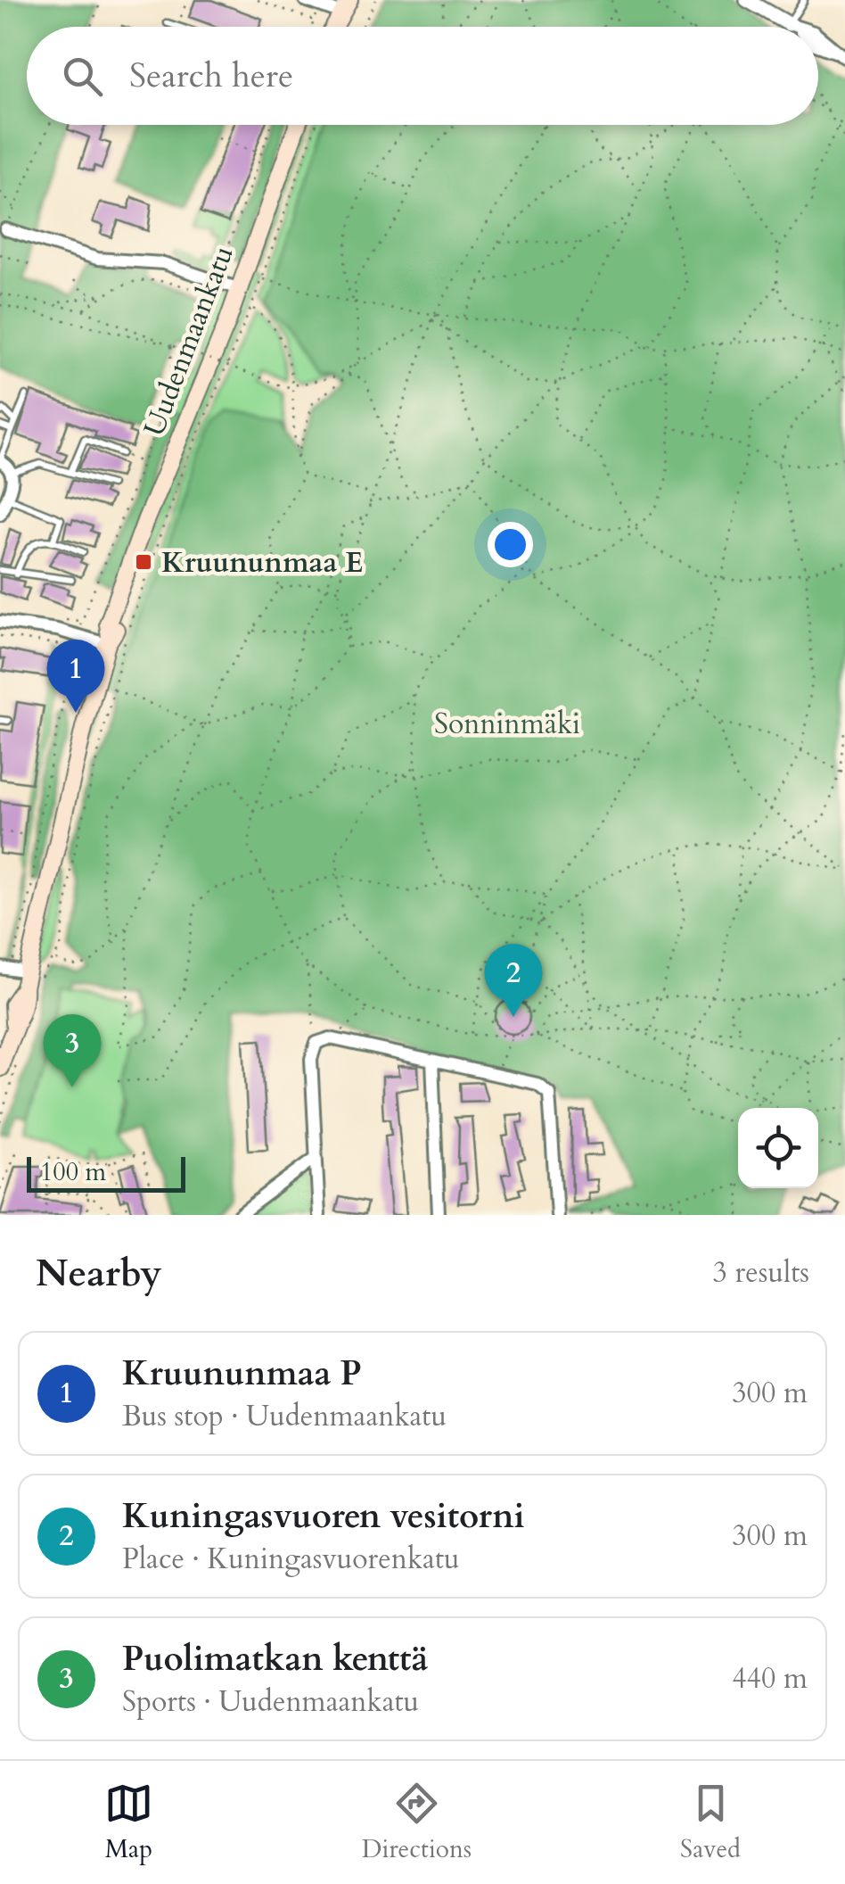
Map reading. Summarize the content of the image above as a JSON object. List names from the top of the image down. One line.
{"streets":{"main road":["Uudenmaankatu"]},"parks":["Sonninmäki"],"places":{"transit":["Kruununmaa E"]},"scale_bar":"100 m","page":{"search":"Search here","pins":["1","2","3"],"scale":"100 m","heading":["Nearby","3 results"],"list":[{"mark":"1","name":"Kruununmaa P","note":"Bus stop · Uudenmaankatu","value":"300 m"},{"mark":"2","name":"Kuningasvuoren vesitorni","note":"Place · Kuningasvuorenkatu","value":"300 m"},{"mark":"3","name":"Puolimatkan kenttä","note":"Sports · Uudenmaankatu","value":"440 m"}],"nav":["Map","Directions","Saved"]}}
